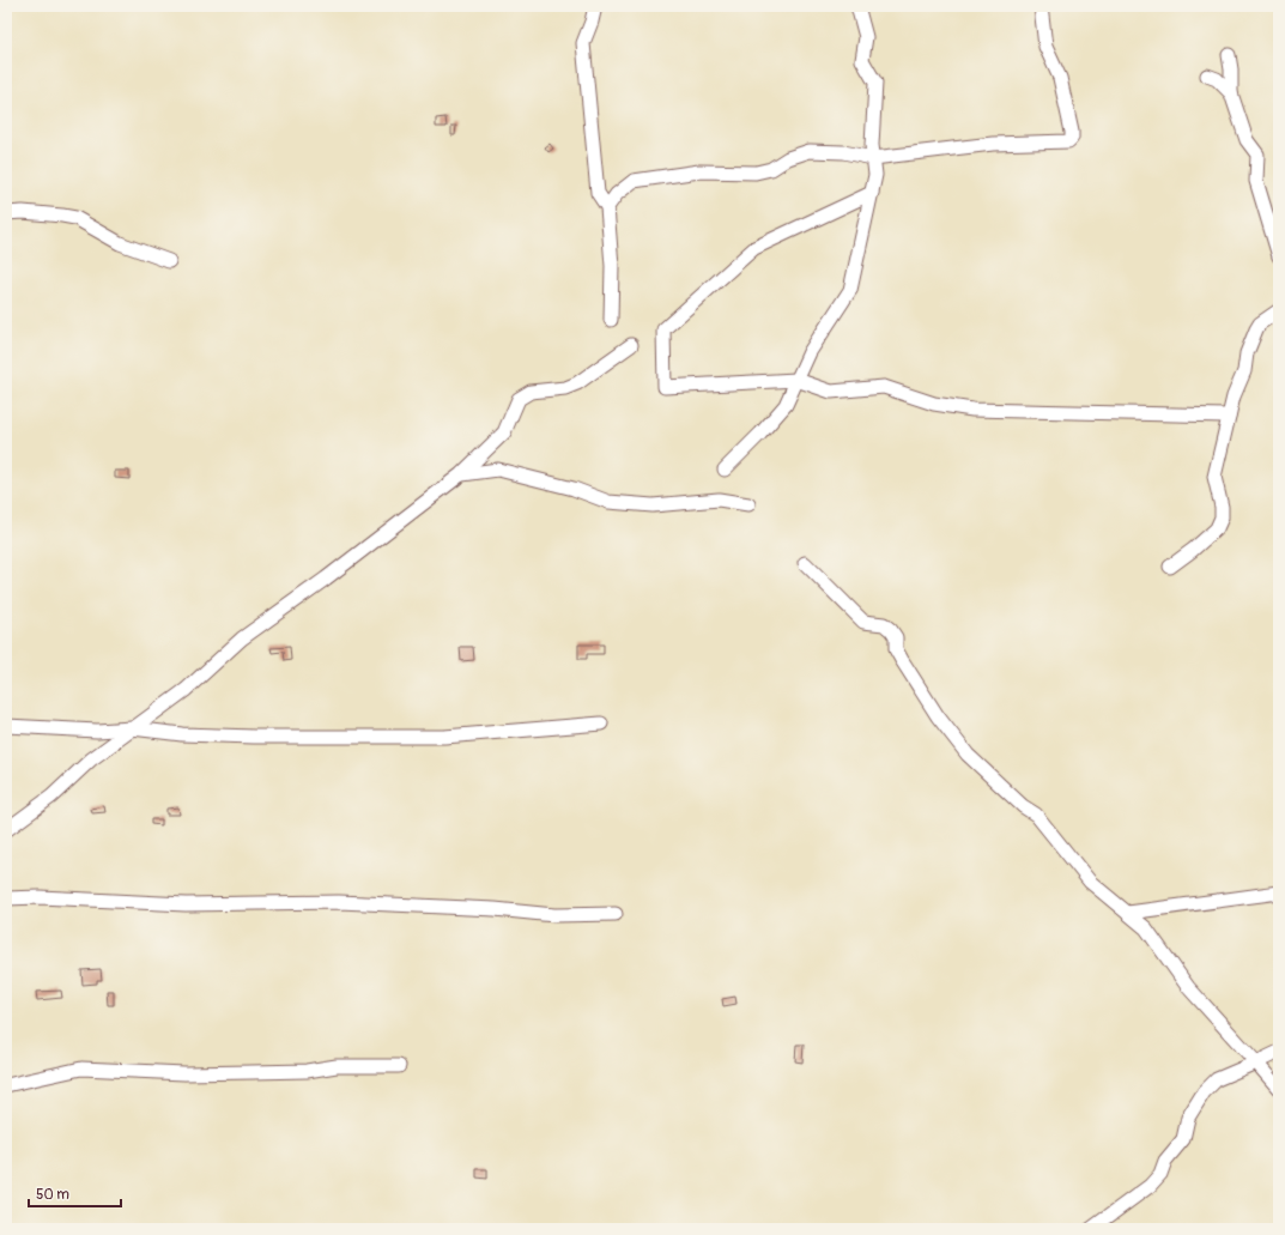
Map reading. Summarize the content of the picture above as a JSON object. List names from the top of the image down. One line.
{"scale_bar":"50 m"}
